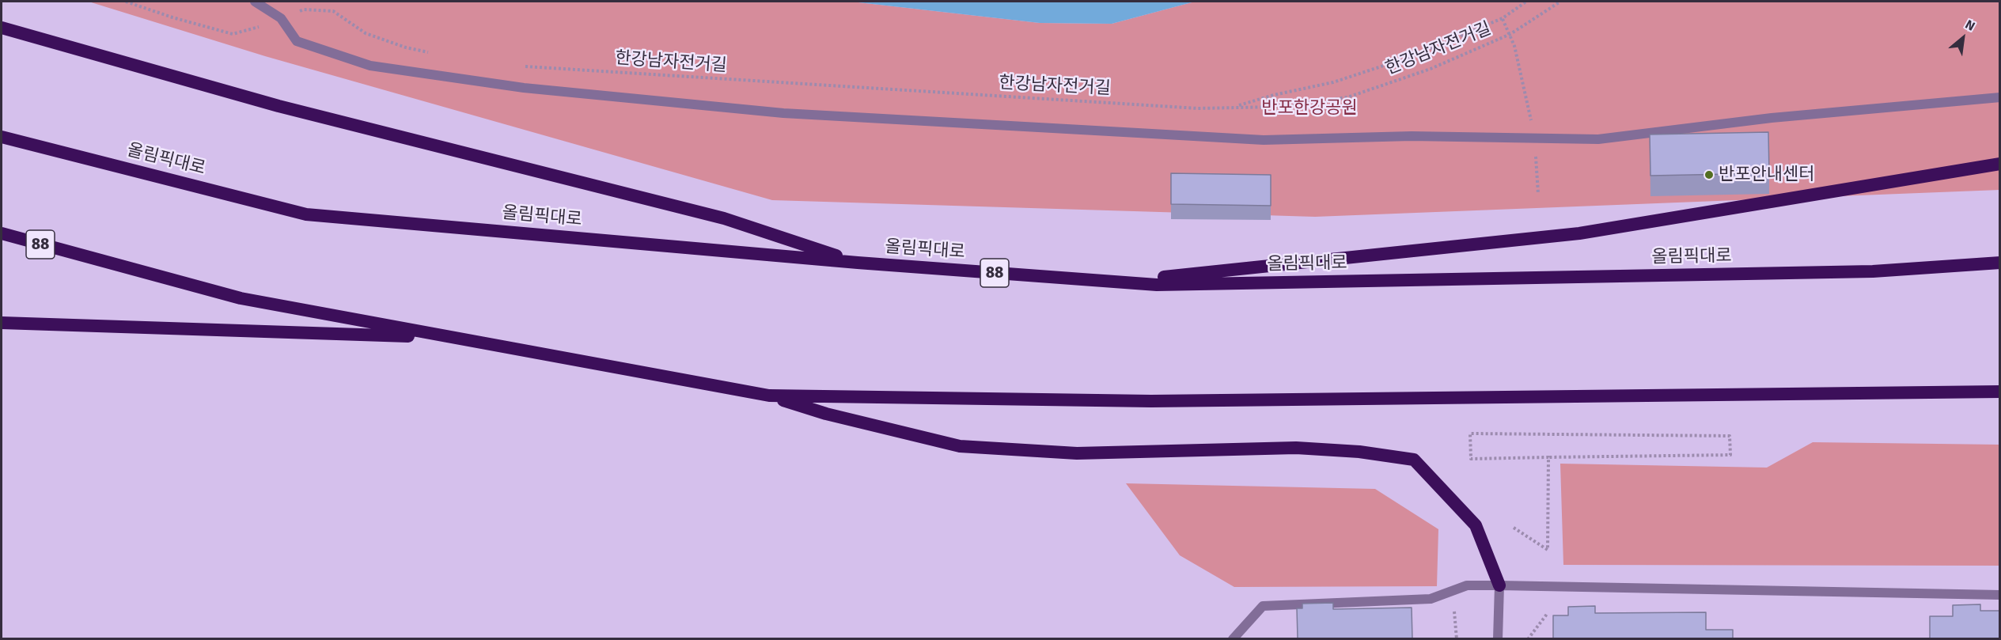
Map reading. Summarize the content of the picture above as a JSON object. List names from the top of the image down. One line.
{"streets":{"highway":["올림픽대로","88"],"path":["한강남자전거길"]},"parks":["반포한강공원"],"places":["반포안내센터"],"north":"top right"}
